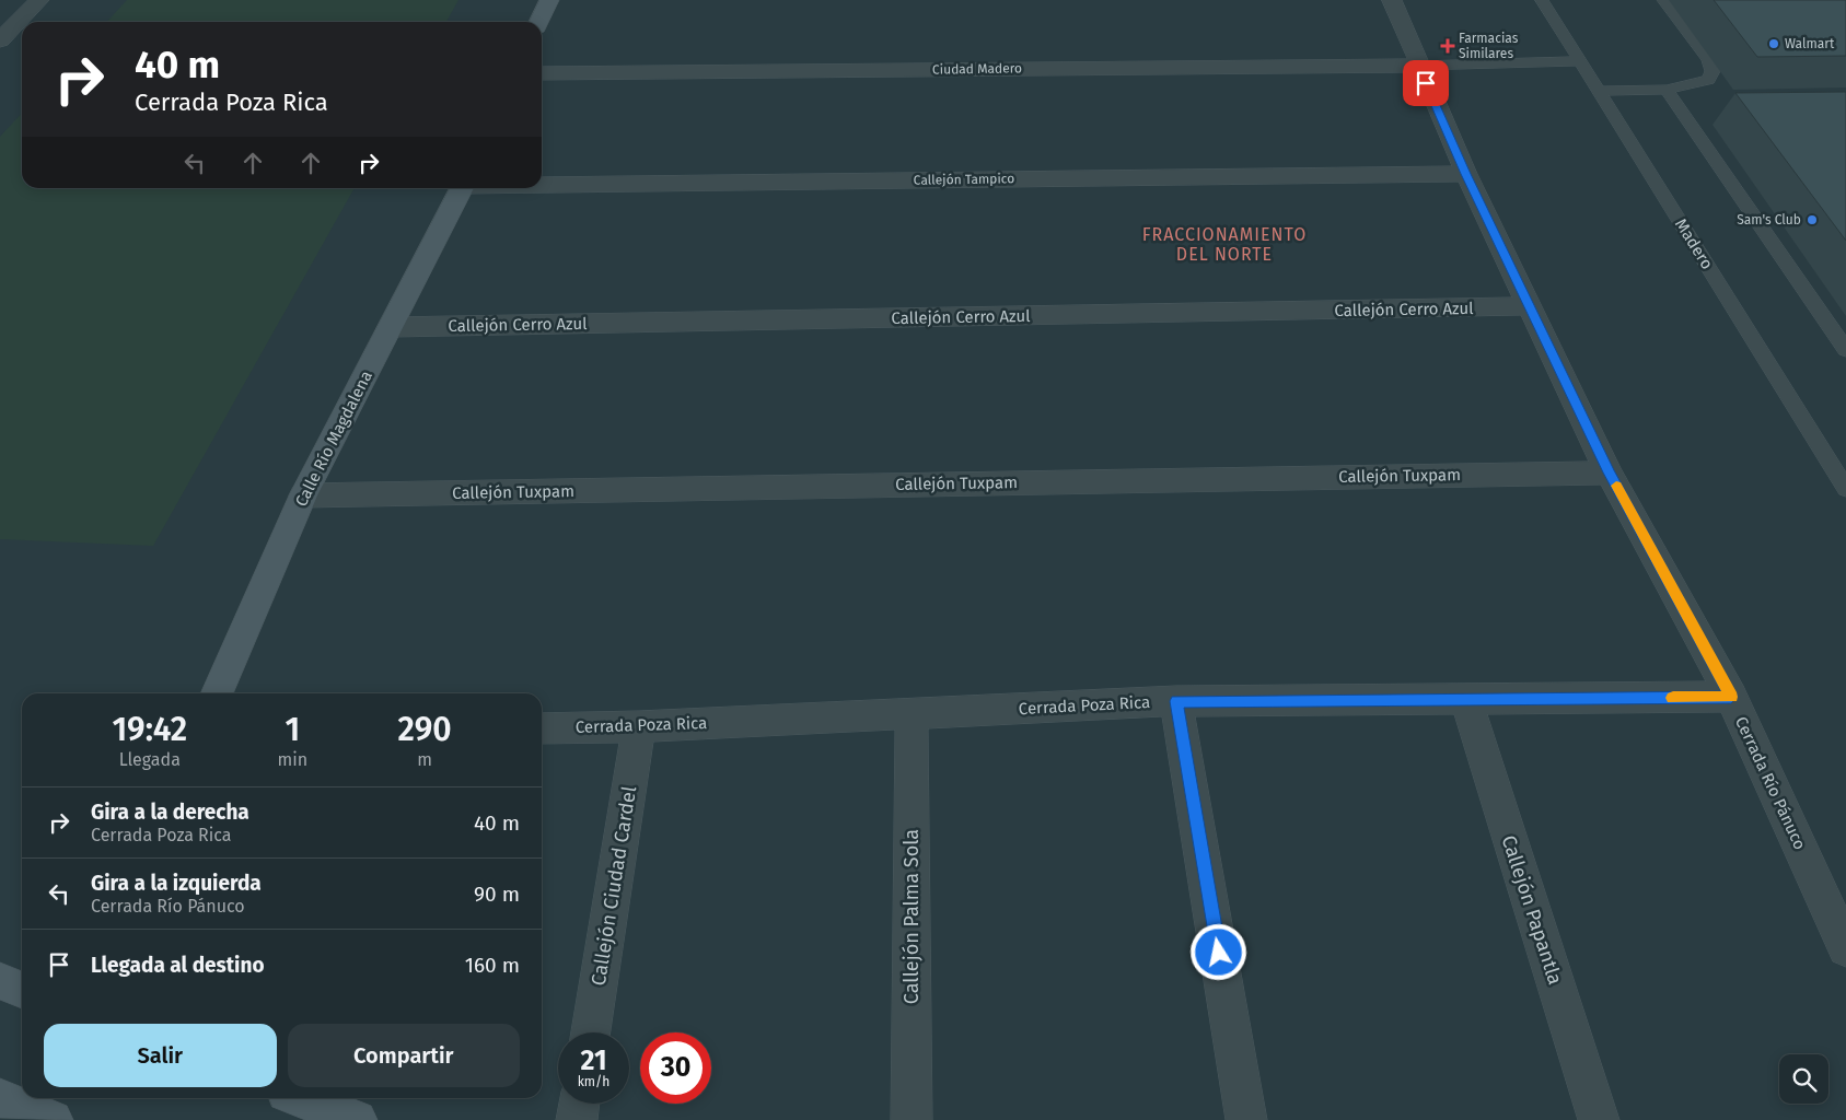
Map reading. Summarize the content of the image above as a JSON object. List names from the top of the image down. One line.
{"streets":{"street":["Ciudad Madero","Callejón Tampico","Callejón Cerro Azul","Calle Río Magdalena","Callejón Tuxpam","Cerrada Poza Rica","Cerrada Río Pánuco","Callejón Ciudad Cardel","Callejón Papantla","Callejón Palma Sola"],"lane":["Madero"]},"crossings":[["Ciudad Madero","Cerrada Río Pánuco"],["Callejón Tampico","Cerrada Río Pánuco"],["Callejón Cerro Azul","Calle Río Magdalena"],["Callejón Cerro Azul","Cerrada Río Pánuco"],["Calle Río Magdalena","Callejón Tuxpam"],["Callejón Tuxpam","Cerrada Río Pánuco"],["Cerrada Poza Rica","Cerrada Río Pánuco"],["Cerrada Poza Rica","Callejón Ciudad Cardel"],["Cerrada Poza Rica","Callejón Papantla"],["Cerrada Poza Rica","Callejón Palma Sola"]],"districts":["FRACCIONAMIENTO DEL NORTE"],"places":{"other":["Walmart","Sam's Club"],"health":["Farmacias Similares"]},"page":{"turn":["40 m","Cerrada Poza Rica"],"eta":["19:42","Llegada","1","min","290","m"],"list":[{"name":"Gira a la derecha","note":"Cerrada Poza Rica","value":"40 m"},{"name":"Gira a la izquierda","note":"Cerrada Río Pánuco","value":"90 m"},{"name":"Llegada al destino","value":"160 m"}],"buttons":["Salir","Compartir"],"speed":"21 km/h","limit":"30"}}
